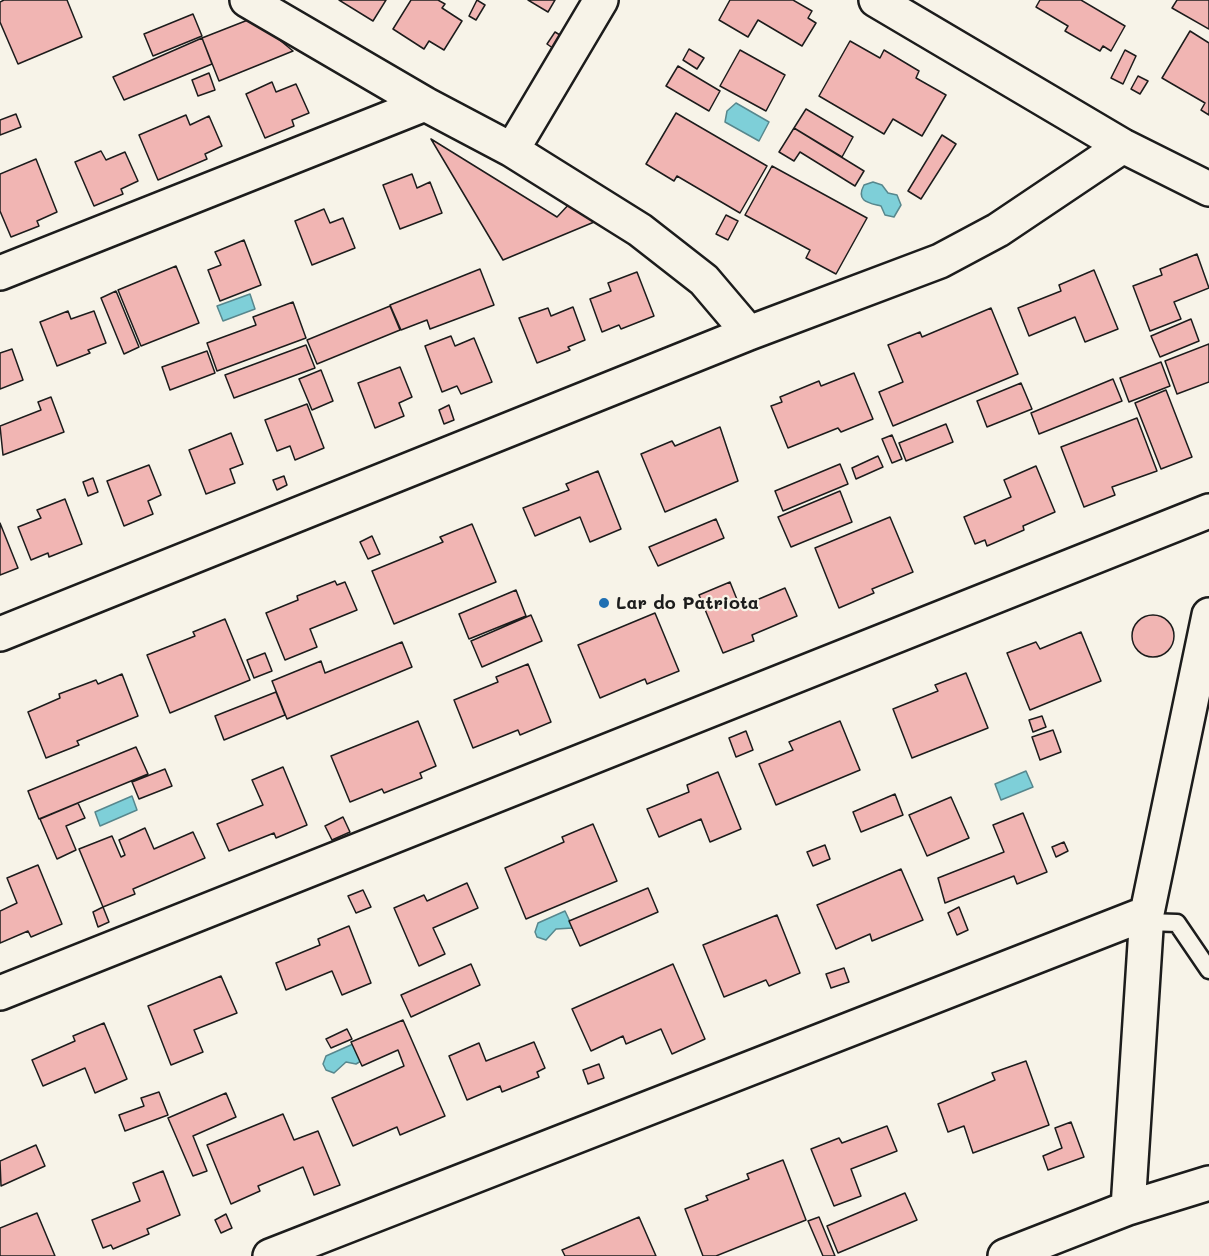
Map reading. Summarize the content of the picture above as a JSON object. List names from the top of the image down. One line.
{"places":["Lar do Patriota"]}
